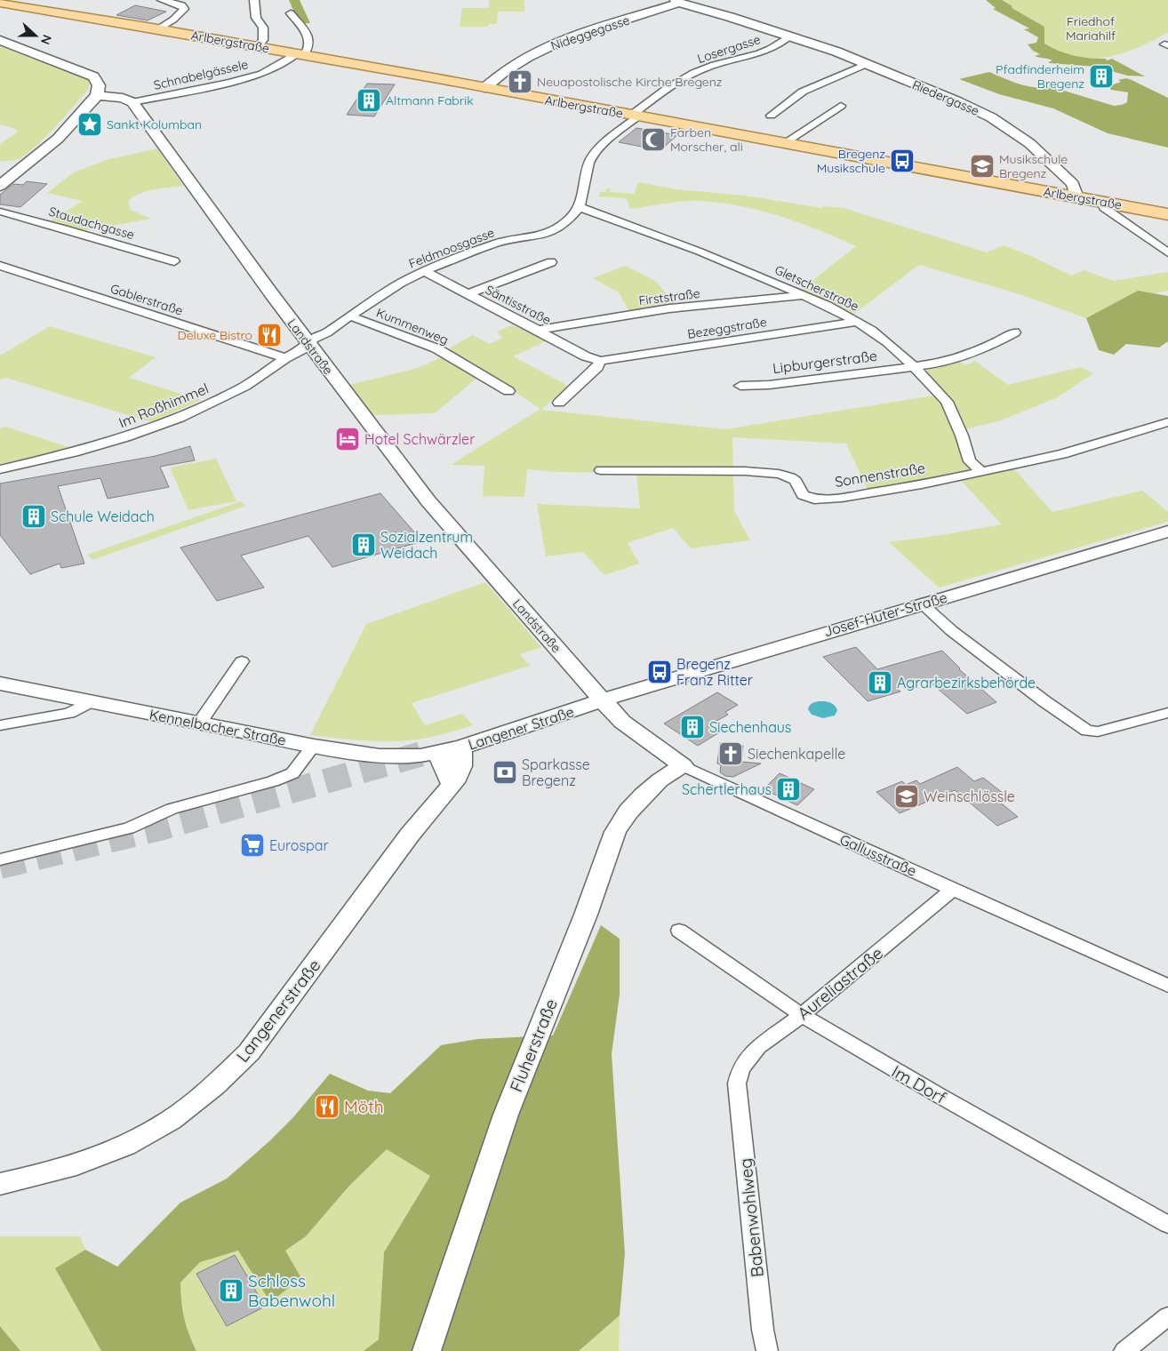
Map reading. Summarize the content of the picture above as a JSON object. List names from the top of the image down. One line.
{"streets":{"main road":["Arlbergstraße"],"street":["Nideggegasse","Losergasse","Schnabelgässele","Riedergasse","Staudachgasse","Feldmoosgasse","Gletscherstraße","Firststraße","Gablerstraße","Säntisstraße","Kummenweg","Bezeggstraße","Landstraße","Lipburgerstraße","Im Roßhimmel","Sonnenstraße","Josef-Huter-Straße","Kennelbacher Straße","Langener Straße","Gallusstraße","Aureliastraße","Langenerstraße","Fluherstraße","Im Dorf","Babenwohlweg"]},"crossings":[["Nideggegasse","Arlbergstraße"],["Nideggegasse","Riedergasse"],["Arlbergstraße","Losergasse"],["Arlbergstraße","Schnabelgässele"],["Arlbergstraße","Riedergasse"],["Losergasse","Riedergasse"],["Schnabelgässele","Landstraße"],["Feldmoosgasse","Gletscherstraße"],["Feldmoosgasse","Säntisstraße"],["Feldmoosgasse","Kummenweg"],["Feldmoosgasse","Landstraße"],["Feldmoosgasse","Im Roßhimmel"],["Gletscherstraße","Firststraße"],["Gletscherstraße","Bezeggstraße"],["Gletscherstraße","Lipburgerstraße"],["Gletscherstraße","Sonnenstraße"],["Firststraße","Säntisstraße"],["Gablerstraße","Im Roßhimmel"],["Säntisstraße","Bezeggstraße"],["Landstraße","Im Roßhimmel"],["Landstraße","Josef-Huter-Straße"],["Landstraße","Langener Straße"],["Landstraße","Gallusstraße"],["Josef-Huter-Straße","Langener Straße"],["Josef-Huter-Straße","Gallusstraße"],["Kennelbacher Straße","Langener Straße"],["Langener Straße","Gallusstraße"],["Langener Straße","Langenerstraße"],["Gallusstraße","Aureliastraße"],["Gallusstraße","Fluherstraße"],["Aureliastraße","Im Dorf"],["Aureliastraße","Babenwohlweg"]],"parks":["Friedhof Mariahilf"],"places":{"building":["Pfadfinderheim Bregenz","Altmann Fabrik","Schule Weidach","Sozialzentrum Weidach","Agrarbezirksbehörde","Siechenhaus","Schertlerhaus","Schloss Babenwohl"],"church":["Neuapostolische Kirche Bregenz","Siechenkapelle"],"place":["Sankt Kolumban"],"mosque":["Farben Morscher, ali"],"bus stop":["Bregenz Musikschule","Bregenz Franz Ritter"],"school or university":["Musikschule Bregenz","Weinschlössle"],"restaurant":["Deluxe Bistro","Möth"],"hotel":["Hotel Schwärzler"],"bank":["Sparkasse Bregenz"],"supermarket":["Eurospar"]},"north":"right"}
